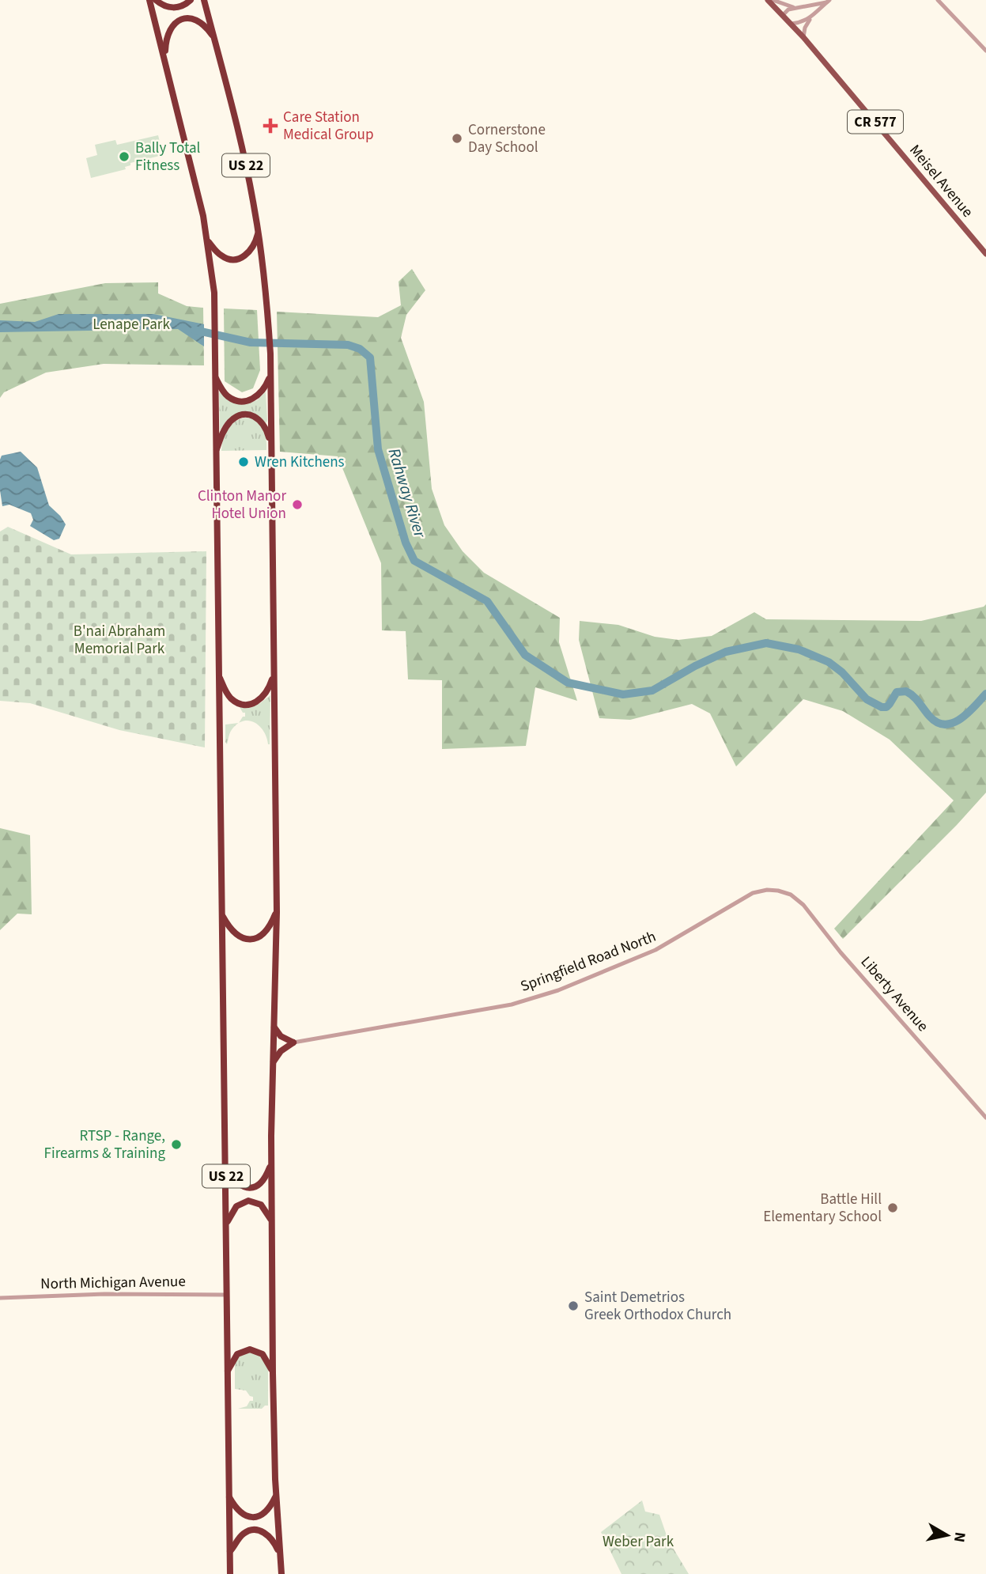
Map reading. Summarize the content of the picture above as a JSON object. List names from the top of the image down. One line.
{"streets":{"highway":["US 22"],"main road":["CR 577","Meisel Avenue"],"street":["Springfield Road North","Liberty Avenue","North Michigan Avenue"]},"crossings":[["CR 577","Meisel Avenue"],["US 22","North Michigan Avenue"],["Springfield Road North","Liberty Avenue"]],"water":["Rahway River"],"parks":["Lenape Park","B'nai Abraham Memorial Park","Weber Park"],"places":{"health":["Care Station Medical Group"],"other":["Cornerstone Day School","Bally Total Fitness","Wren Kitchens","Clinton Manor Hotel Union","RTSP - Range, Firearms & Training","Battle Hill Elementary School","Saint Demetrios Greek Orthodox Church"]},"north":"right"}
